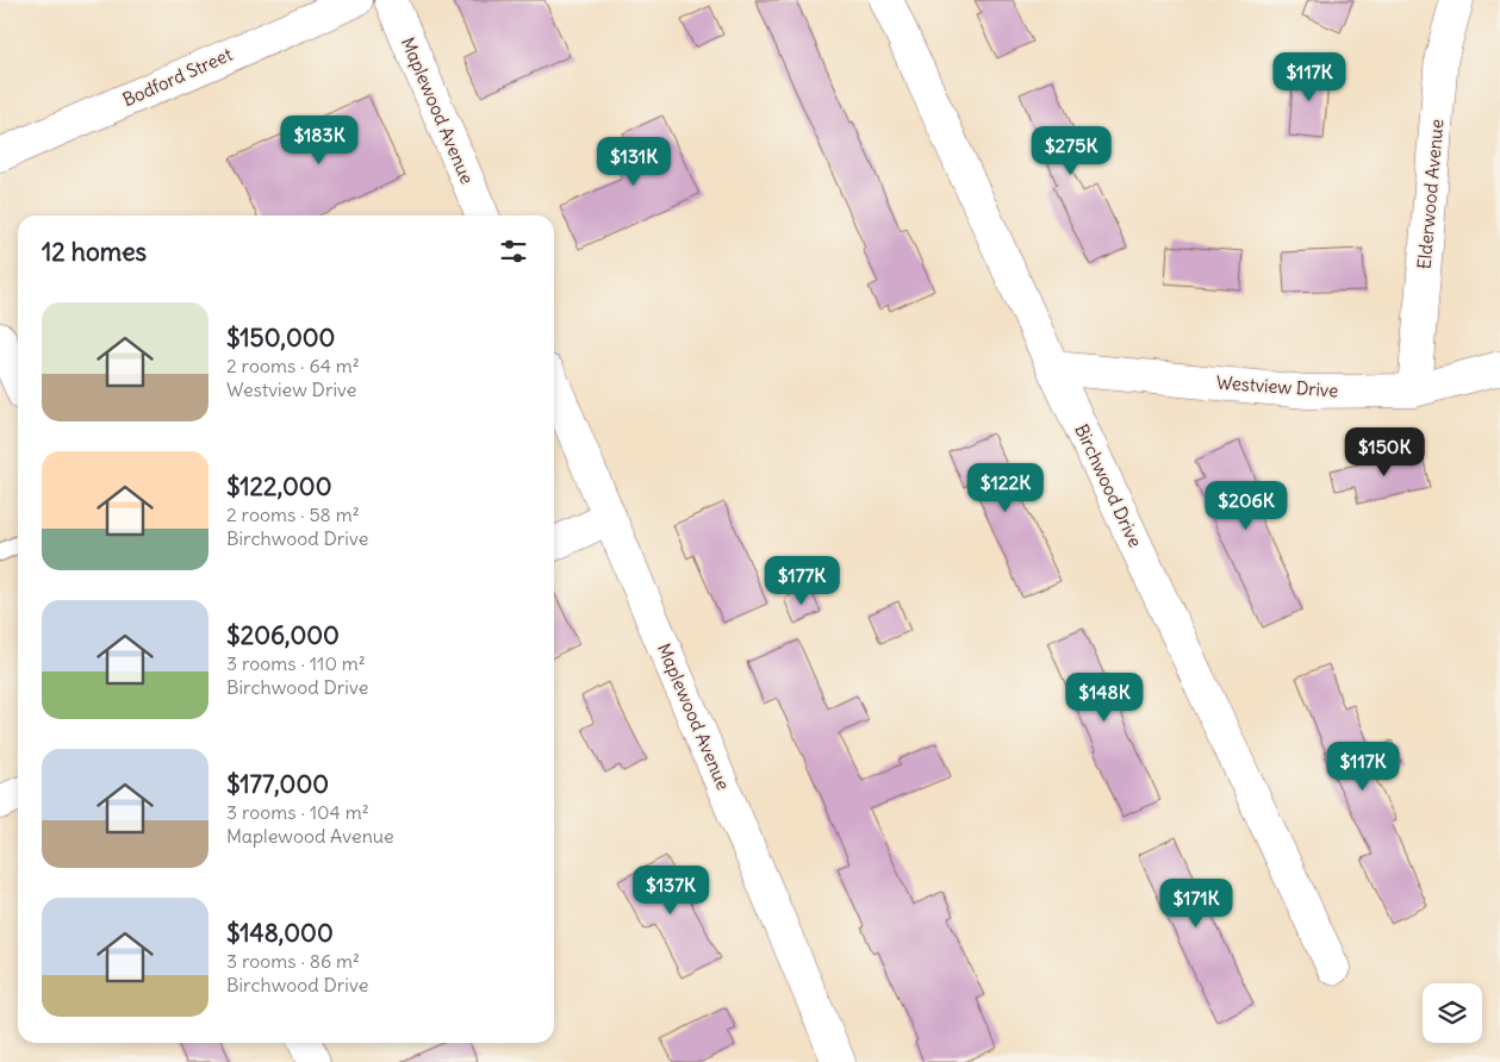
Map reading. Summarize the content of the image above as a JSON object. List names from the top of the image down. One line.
{"streets":{"street":["Bodford Street","Maplewood Avenue","Elderwood Avenue","Westview Drive","Birchwood Drive"]},"crossings":[["Elderwood Avenue","Westview Drive"],["Westview Drive","Birchwood Drive"]],"page":{"price":["$117K","$183K","$275K","$131K","$150K","$122K","$206K","$177K","$148K","$117K","$137K","$171K"],"heading":"12 homes","list":[{"name":"$150,000","note":"2 rooms · 64 m² · Westview Drive"},{"name":"$122,000","note":"2 rooms · 58 m² · Birchwood Drive"},{"name":"$206,000","note":"3 rooms · 110 m² · Birchwood Drive"},{"name":"$177,000","note":"3 rooms · 104 m² · Maplewood Avenue"},{"name":"$148,000","note":"3 rooms · 86 m² · Birchwood Drive"}]}}
